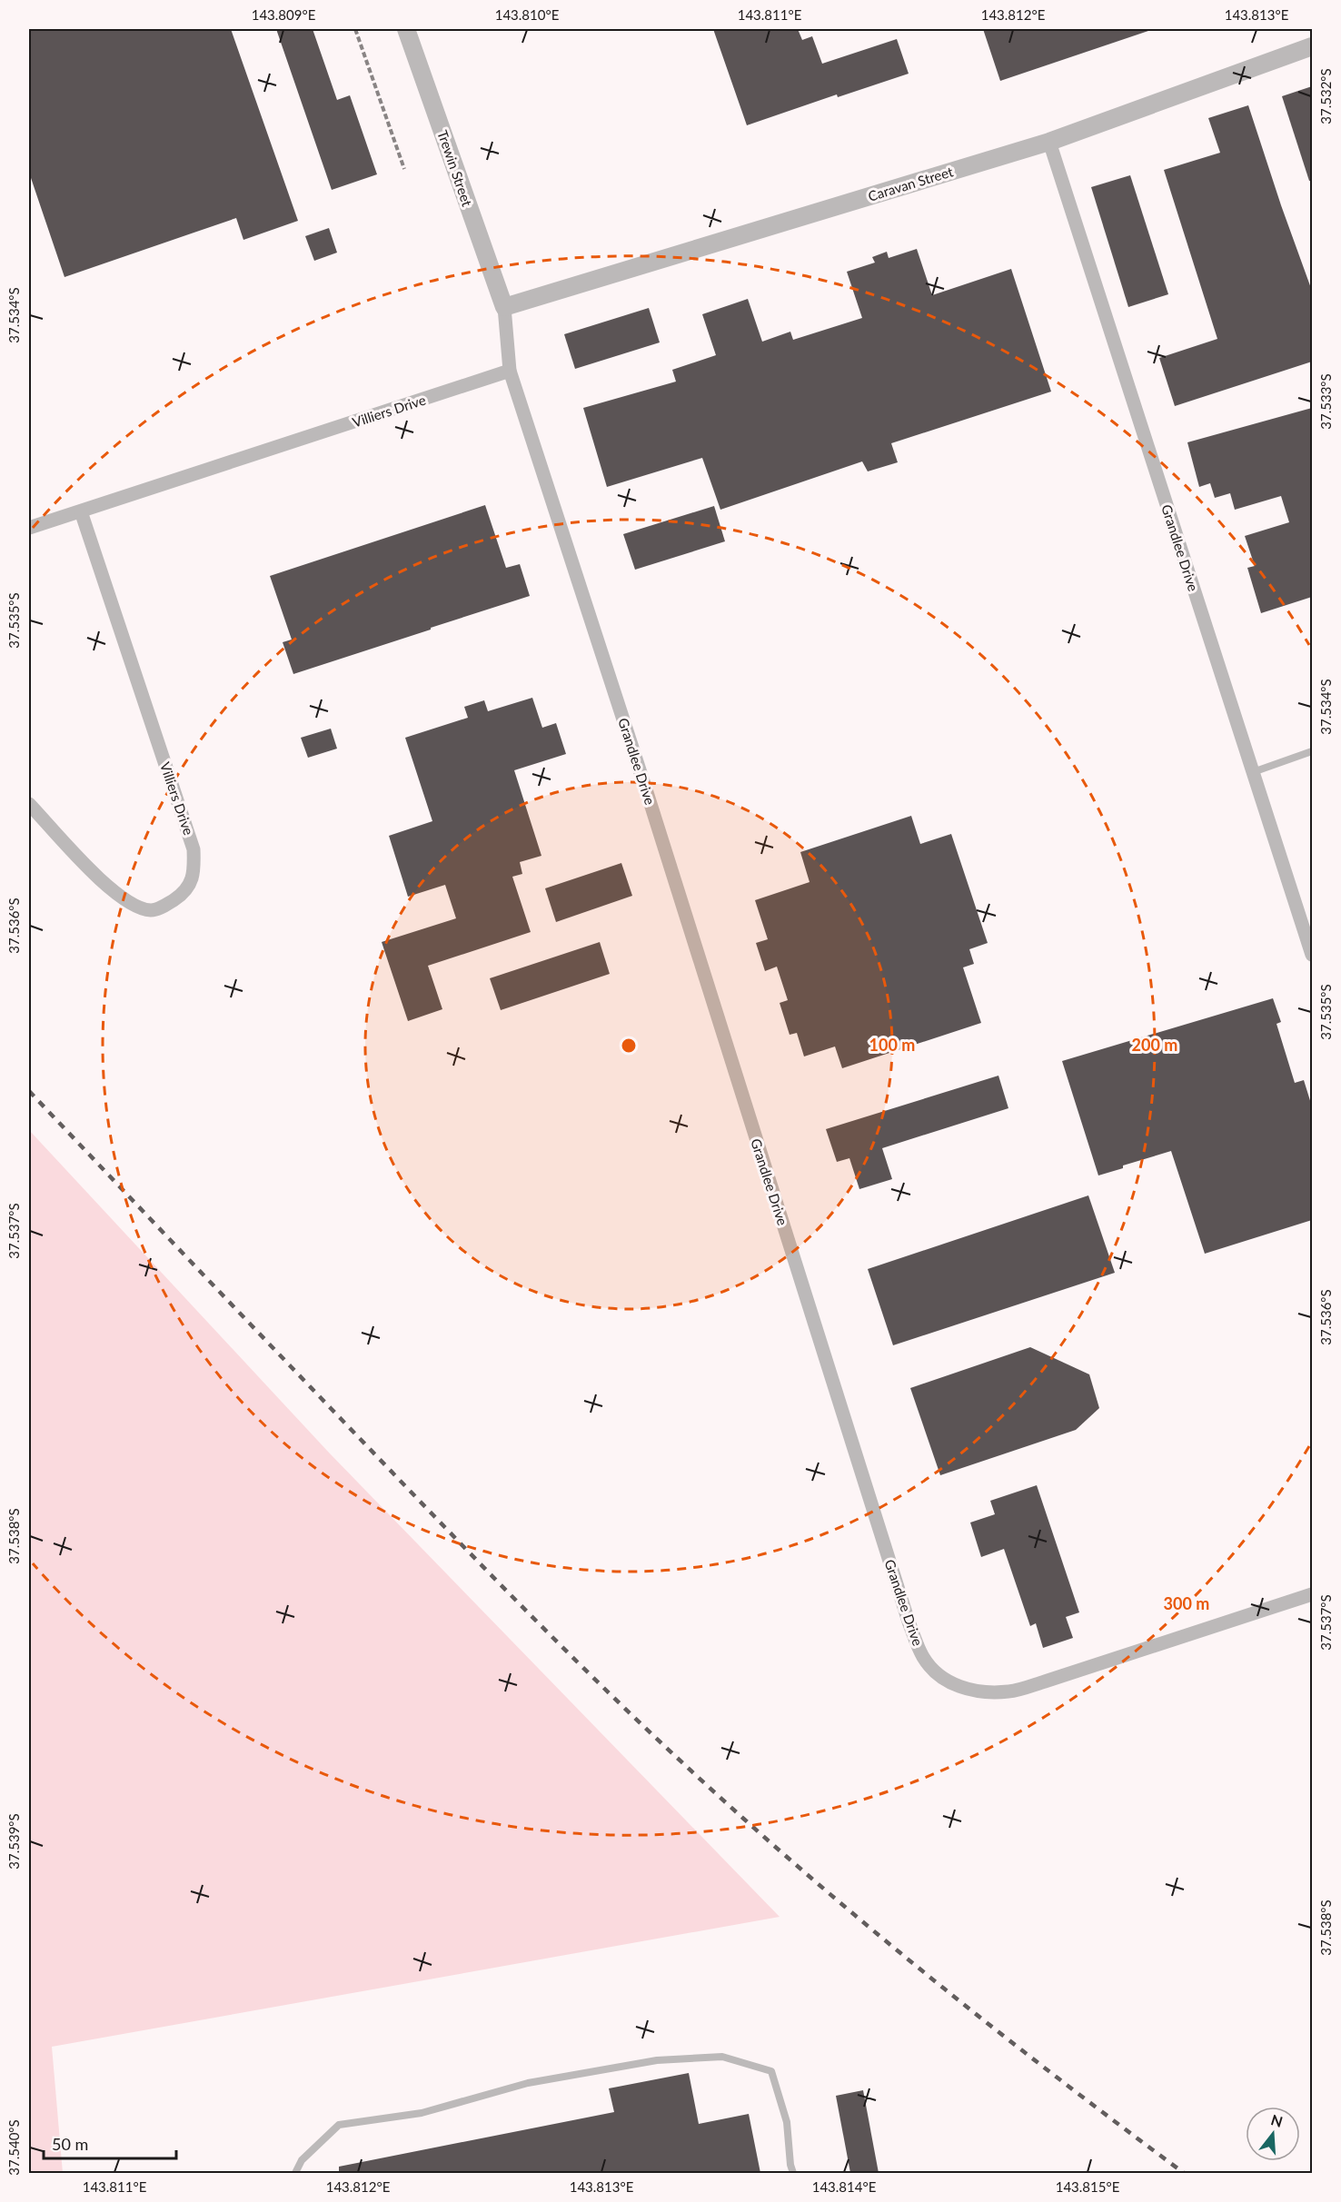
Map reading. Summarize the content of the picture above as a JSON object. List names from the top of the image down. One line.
{"streets":{"street":["Trewin Street","Caravan Street","Villiers Drive","Grandlee Drive"]},"crossings":[["Trewin Street","Caravan Street"],["Trewin Street","Grandlee Drive"],["Caravan Street","Grandlee Drive"],["Villiers Drive","Grandlee Drive"]],"scale_bar":"50 m","north":"top","coordinates":["143.809°E","143.810°E","143.811°E","143.812°E","143.813°E","37.532°S","37.534°S","37.533°S","37.535°S","37.536°S","37.537°S","37.538°S","37.539°S","37.540°S","143.814°E","143.815°E"],"rings":["100 m","200 m","300 m"]}
